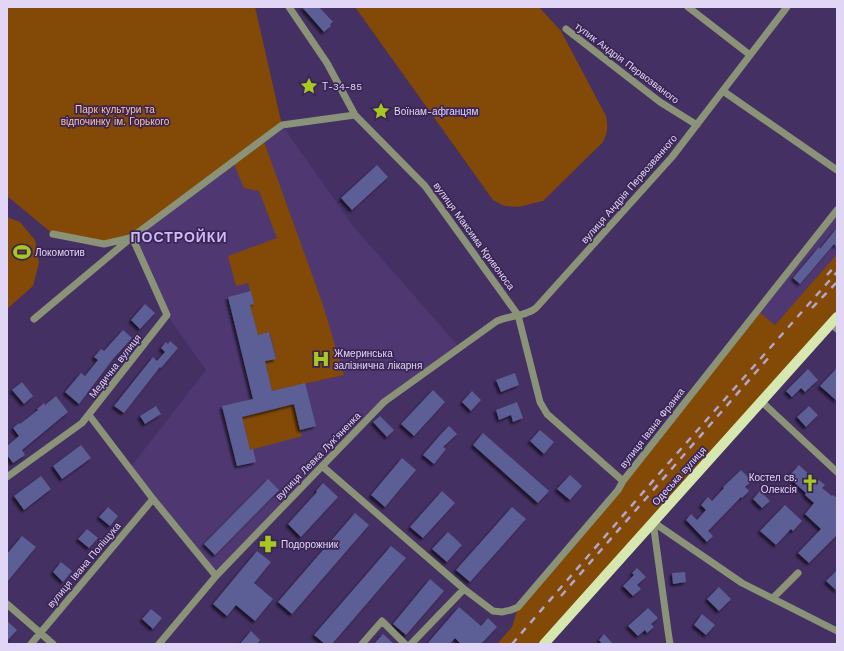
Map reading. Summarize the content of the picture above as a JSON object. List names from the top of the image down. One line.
{"streets":{"main road":["Одеська вулиця"],"street":["тупик Андрія Первозваного","вулиця Андрія Первозванного","вулиця Максима Кривоноса","Медична вулиця","вулиця Івана Франка","вулиця Левка Лук'яненка","вулиця Івана Поліщука"]},"crossings":[["тупик Андрія Первозваного","вулиця Андрія Первозванного"],["вулиця Андрія Первозванного","вулиця Максима Кривоноса"],["вулиця Андрія Первозванного","вулиця Левка Лук'яненка"],["вулиця Максима Кривоноса","вулиця Івана Франка"],["вулиця Максима Кривоноса","вулиця Левка Лук'яненка"],["вулиця Івана Франка","вулиця Левка Лук'яненка"]],"districts":["ПОСТРОЙКИ"],"parks":["Парк культури та відпочинку ім. Горького"],"places":{"place":["Т-34-85","Воїнам-афганцям"],"sports":["Локомотив"],"hospital":["Жмеринська залізнична лікарня"],"church":["Костел св. Олексія"],"pharmacy":["Подорожник"]}}
